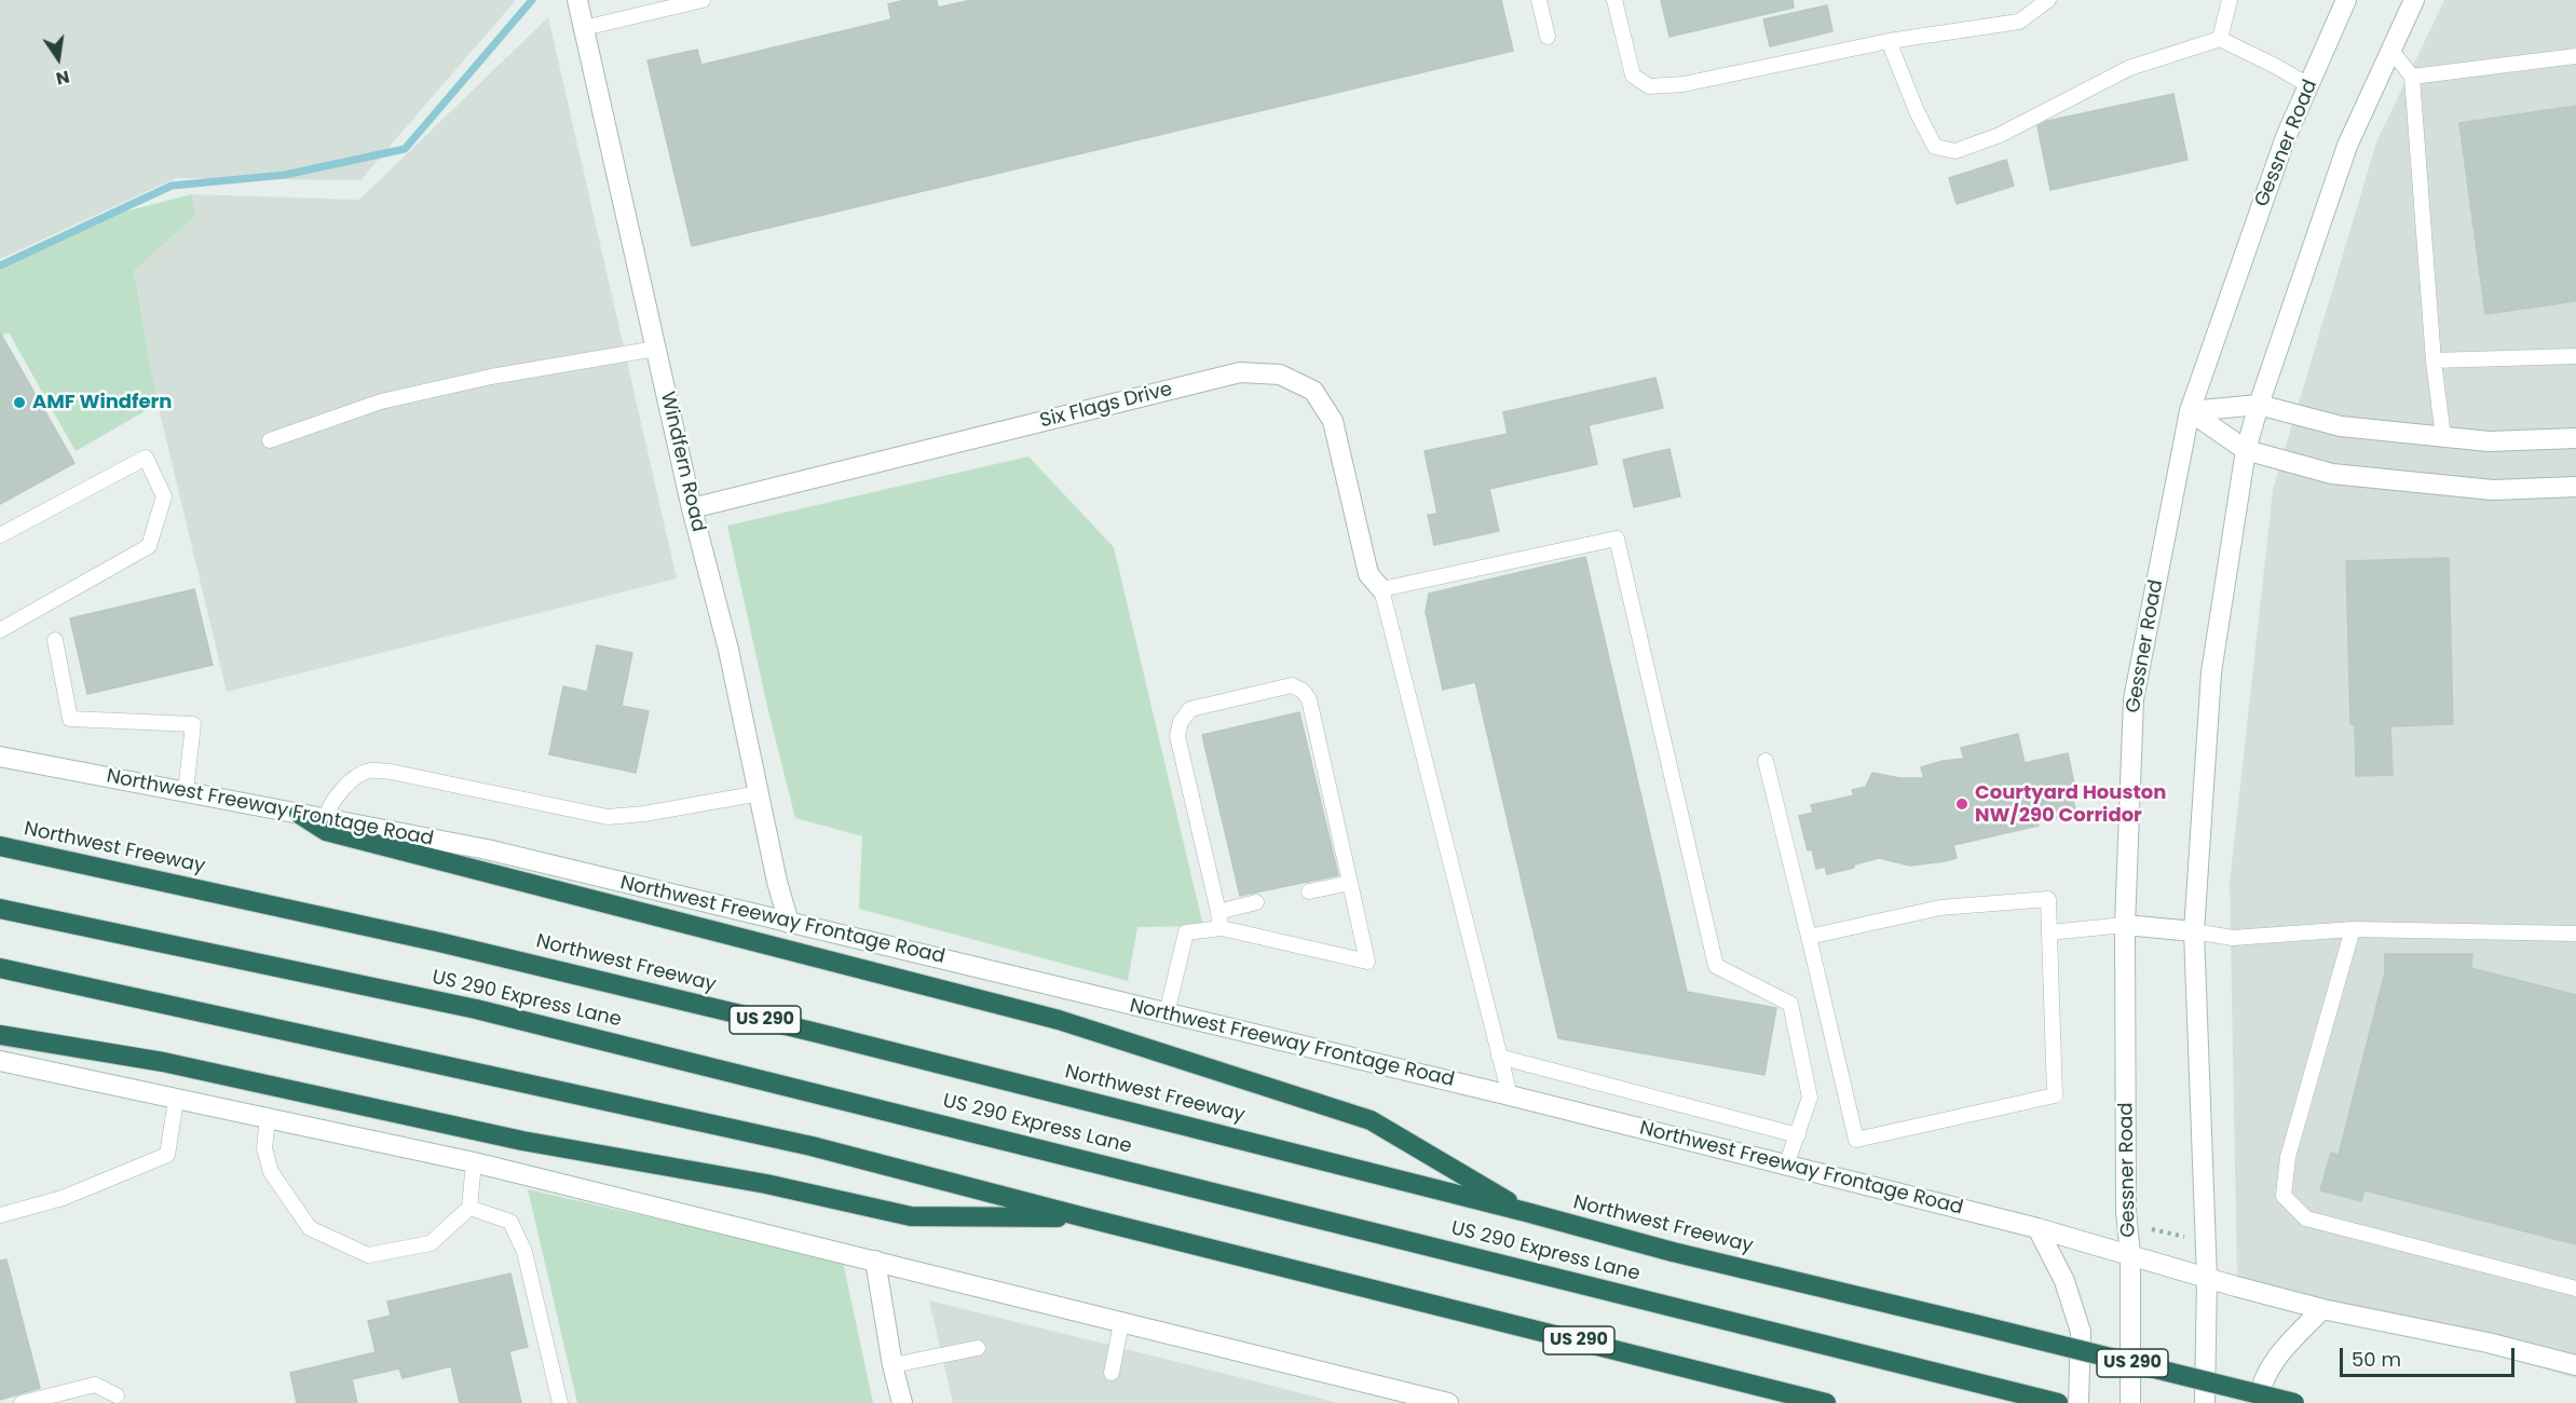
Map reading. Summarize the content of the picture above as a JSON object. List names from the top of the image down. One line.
{"streets":{"highway":["Northwest Freeway","US 290 Express Lane","US 290"],"main road":["Gessner Road","Six Flags Drive","Windfern Road","Northwest Freeway Frontage Road"]},"crossings":[["Gessner Road","Northwest Freeway Frontage Road"],["Six Flags Drive","Windfern Road"],["Windfern Road","Northwest Freeway Frontage Road"]],"places":["AMF Windfern","Courtyard Houston NW/290 Corridor"],"scale_bar":"50 m","north":"bottom"}
